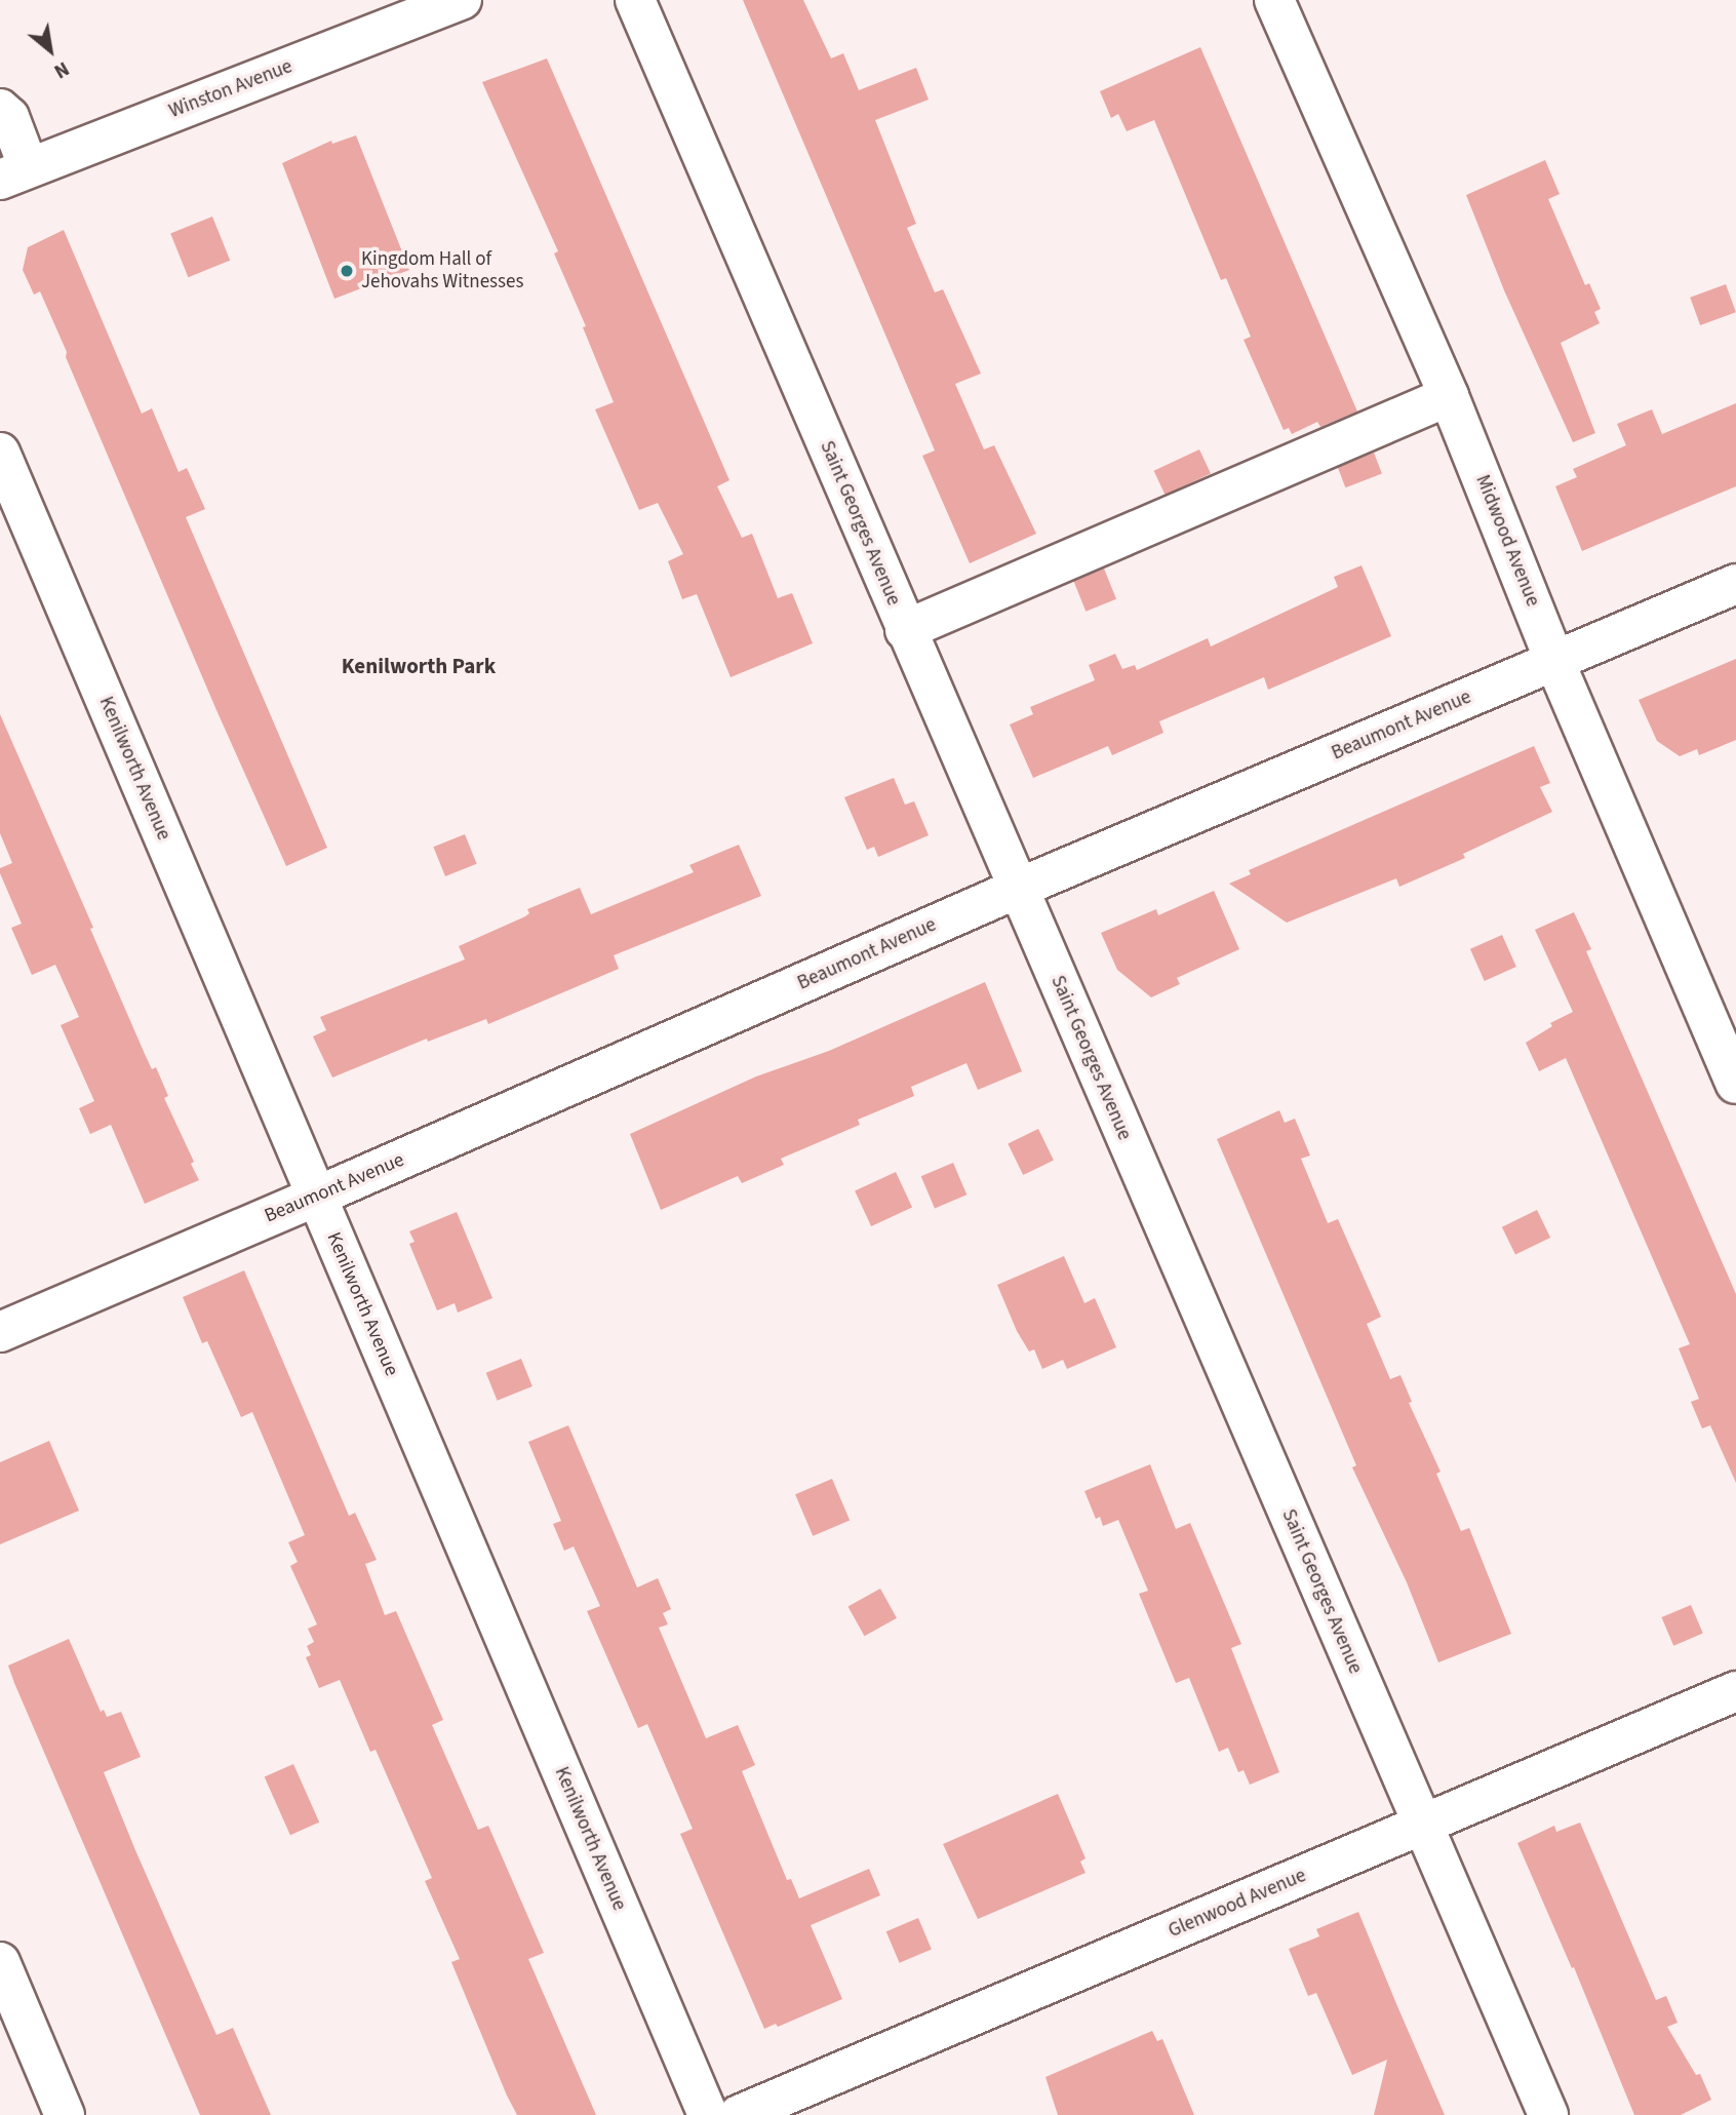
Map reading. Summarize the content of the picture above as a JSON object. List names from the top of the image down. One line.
{"streets":{"street":["Winston Avenue","Saint Georges Avenue","Midwood Avenue","Beaumont Avenue","Kenilworth Avenue","Glenwood Avenue"]},"crossings":[["Saint Georges Avenue","Beaumont Avenue"],["Saint Georges Avenue","Glenwood Avenue"],["Midwood Avenue","Beaumont Avenue"],["Beaumont Avenue","Kenilworth Avenue"]],"districts":["Kenilworth Park"],"places":["Kingdom Hall of Jehovahs Witnesses"],"north":"bottom right"}
